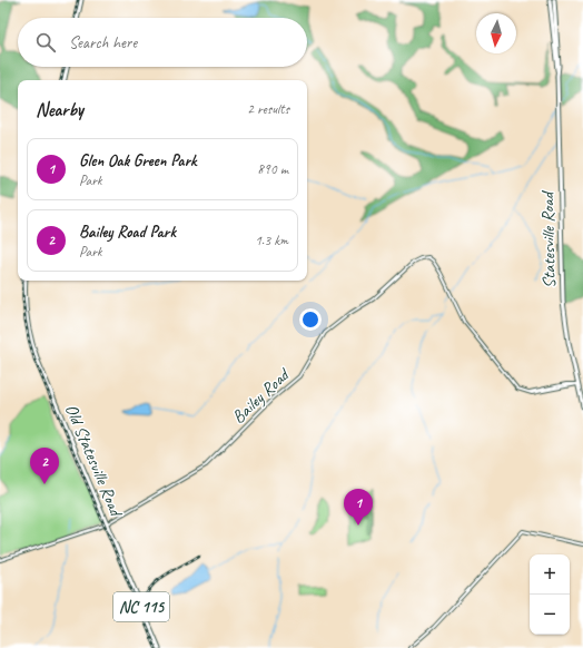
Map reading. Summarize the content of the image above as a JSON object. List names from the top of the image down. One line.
{"streets":{"main road":["Statesville Road","Old Statesville Road","NC 115"],"street":["Bailey Road"]},"crossings":[["Statesville Road","Bailey Road"],["Bailey Road","Old Statesville Road"]],"north":"bottom","page":{"search":"Search here","heading":["Nearby","2 results"],"list":[{"mark":"1","name":"Glen Oak Green Park","note":"Park","value":"890 m"},{"mark":"2","name":"Bailey Road Park","note":"Park","value":"1.3 km"}],"pins":["2","1"],"map_buttons":["+","−"]}}
